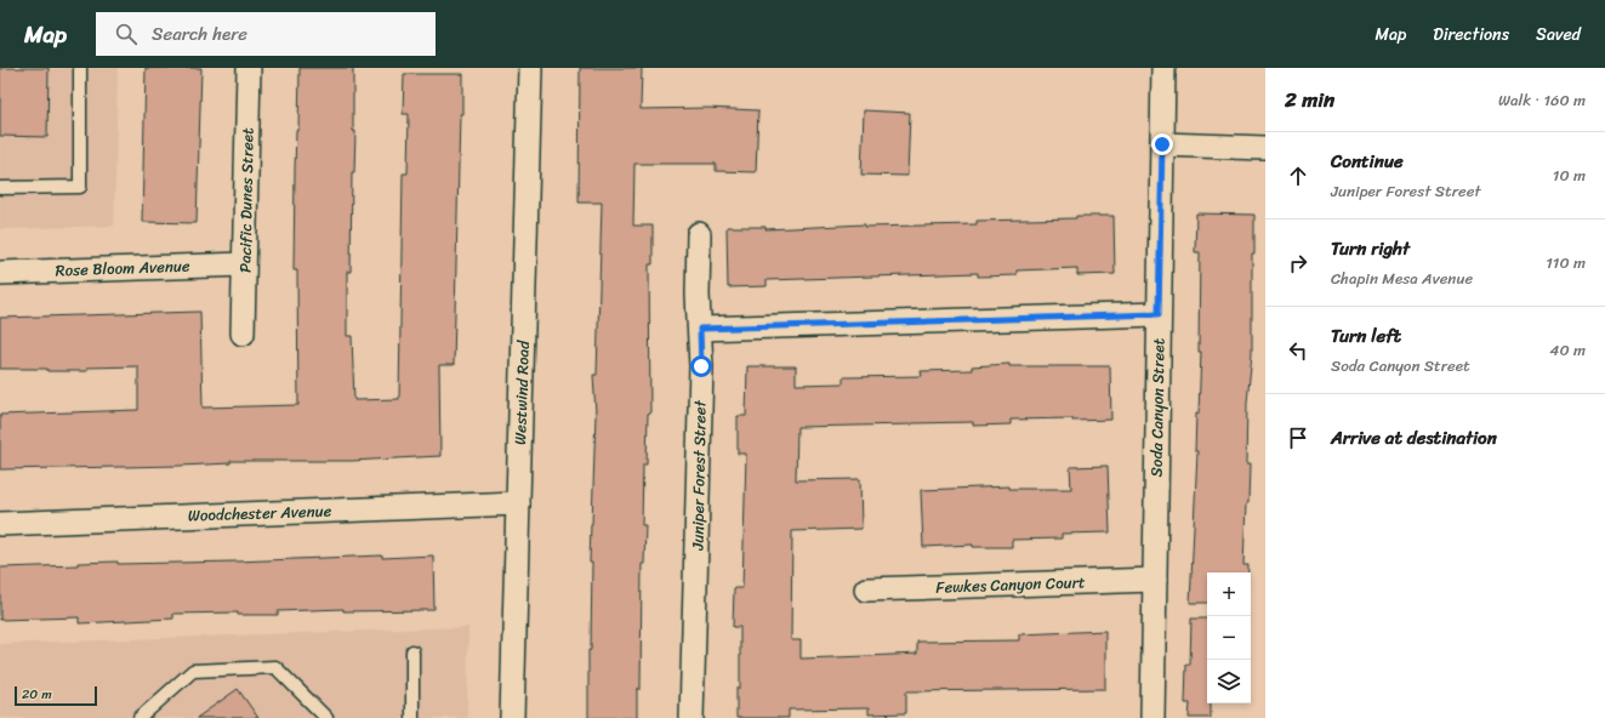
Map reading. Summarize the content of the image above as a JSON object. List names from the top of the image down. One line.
{"streets":{"street":["Pacific Dunes Street","Rose Bloom Avenue","Westwind Road","Soda Canyon Street","Juniper Forest Street","Woodchester Avenue","Fewkes Canyon Court"]},"crossings":[["Pacific Dunes Street","Rose Bloom Avenue"],["Westwind Road","Woodchester Avenue"],["Soda Canyon Street","Fewkes Canyon Court"]],"scale_bar":"20 m","page":{"header":"Map","search":"Search here","nav":["Map","Directions","Saved"],"heading":["2 min","Walk · 160 m"],"list":[["Continue","Juniper Forest Street","10 m"],["Turn right","Chapin Mesa Avenue","110 m"],["Turn left","Soda Canyon Street","40 m"],"Arrive at destination"],"map_buttons":["+","−"],"scale":"20 m"}}
